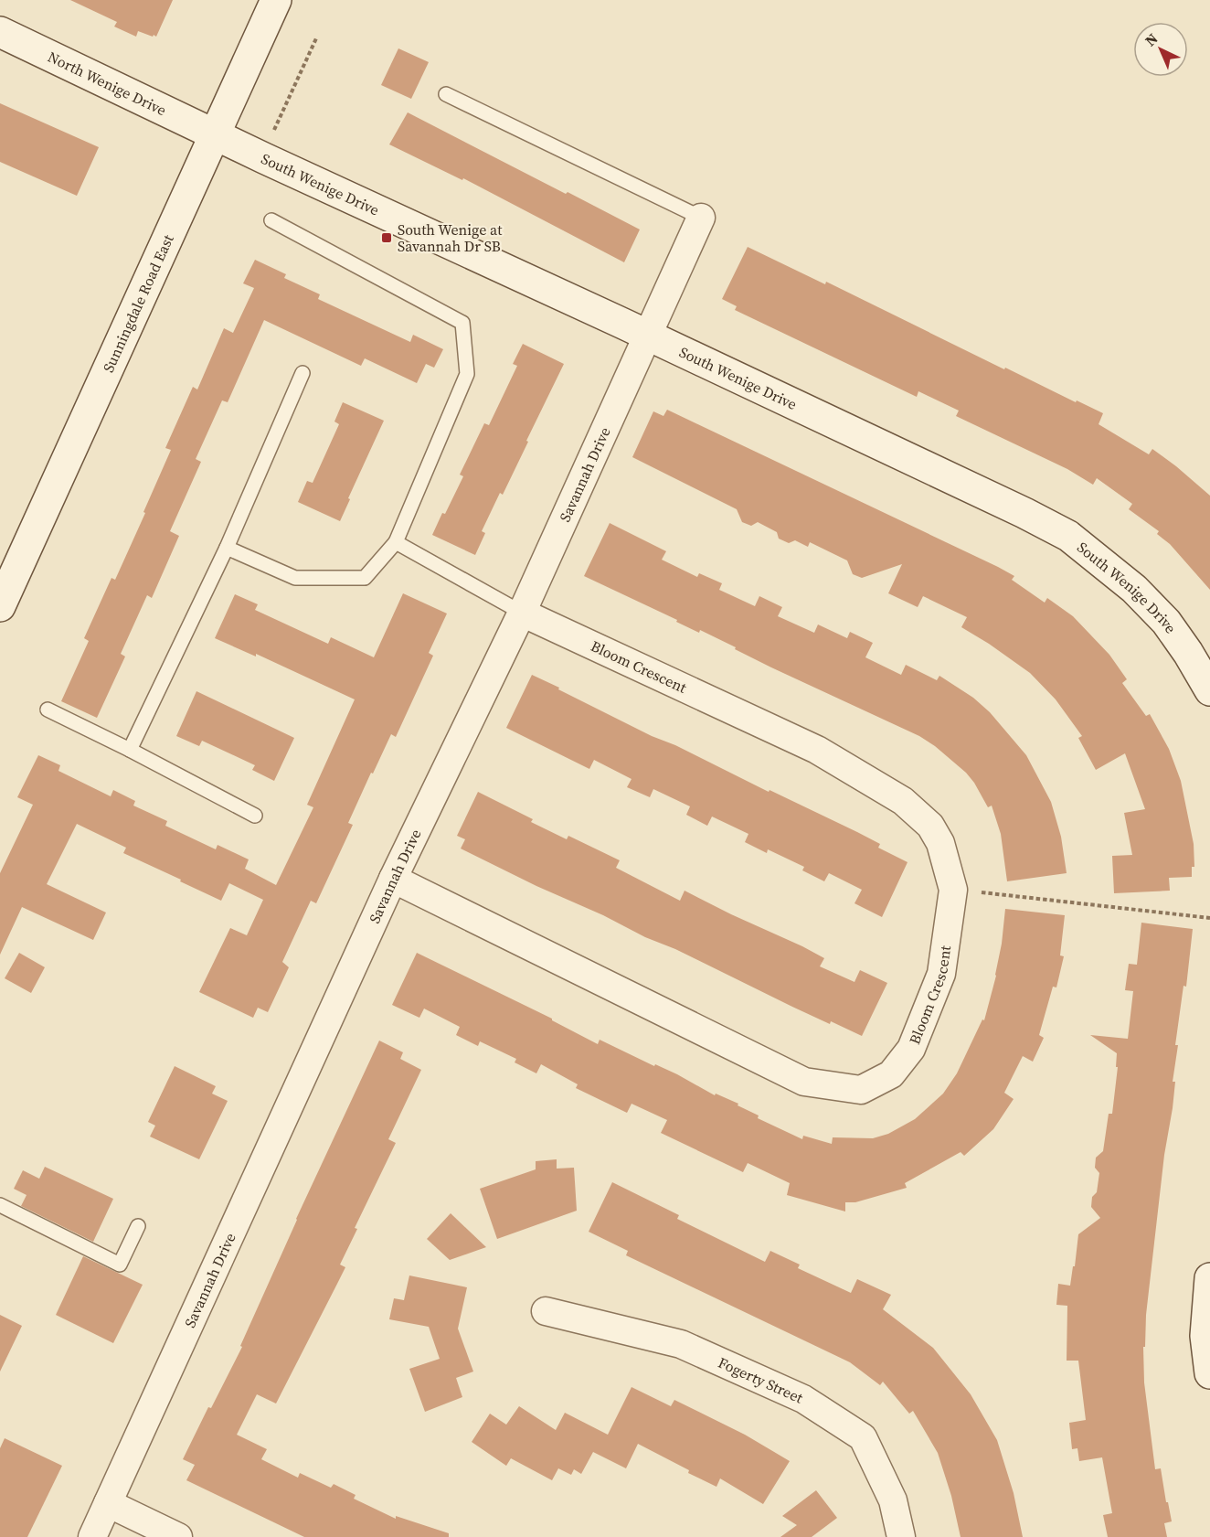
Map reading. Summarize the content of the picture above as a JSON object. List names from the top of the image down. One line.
{"streets":{"street":["North Wenige Drive","South Wenige Drive","Sunningdale Road East","Savannah Drive","Bloom Crescent","Fogerty Street"]},"crossings":[["North Wenige Drive","South Wenige Drive"],["North Wenige Drive","Sunningdale Road East"],["South Wenige Drive","Sunningdale Road East"],["South Wenige Drive","Savannah Drive"],["Savannah Drive","Bloom Crescent"]],"places":{"transit":["South Wenige at Savannah Dr SB"]},"north":"top left"}
